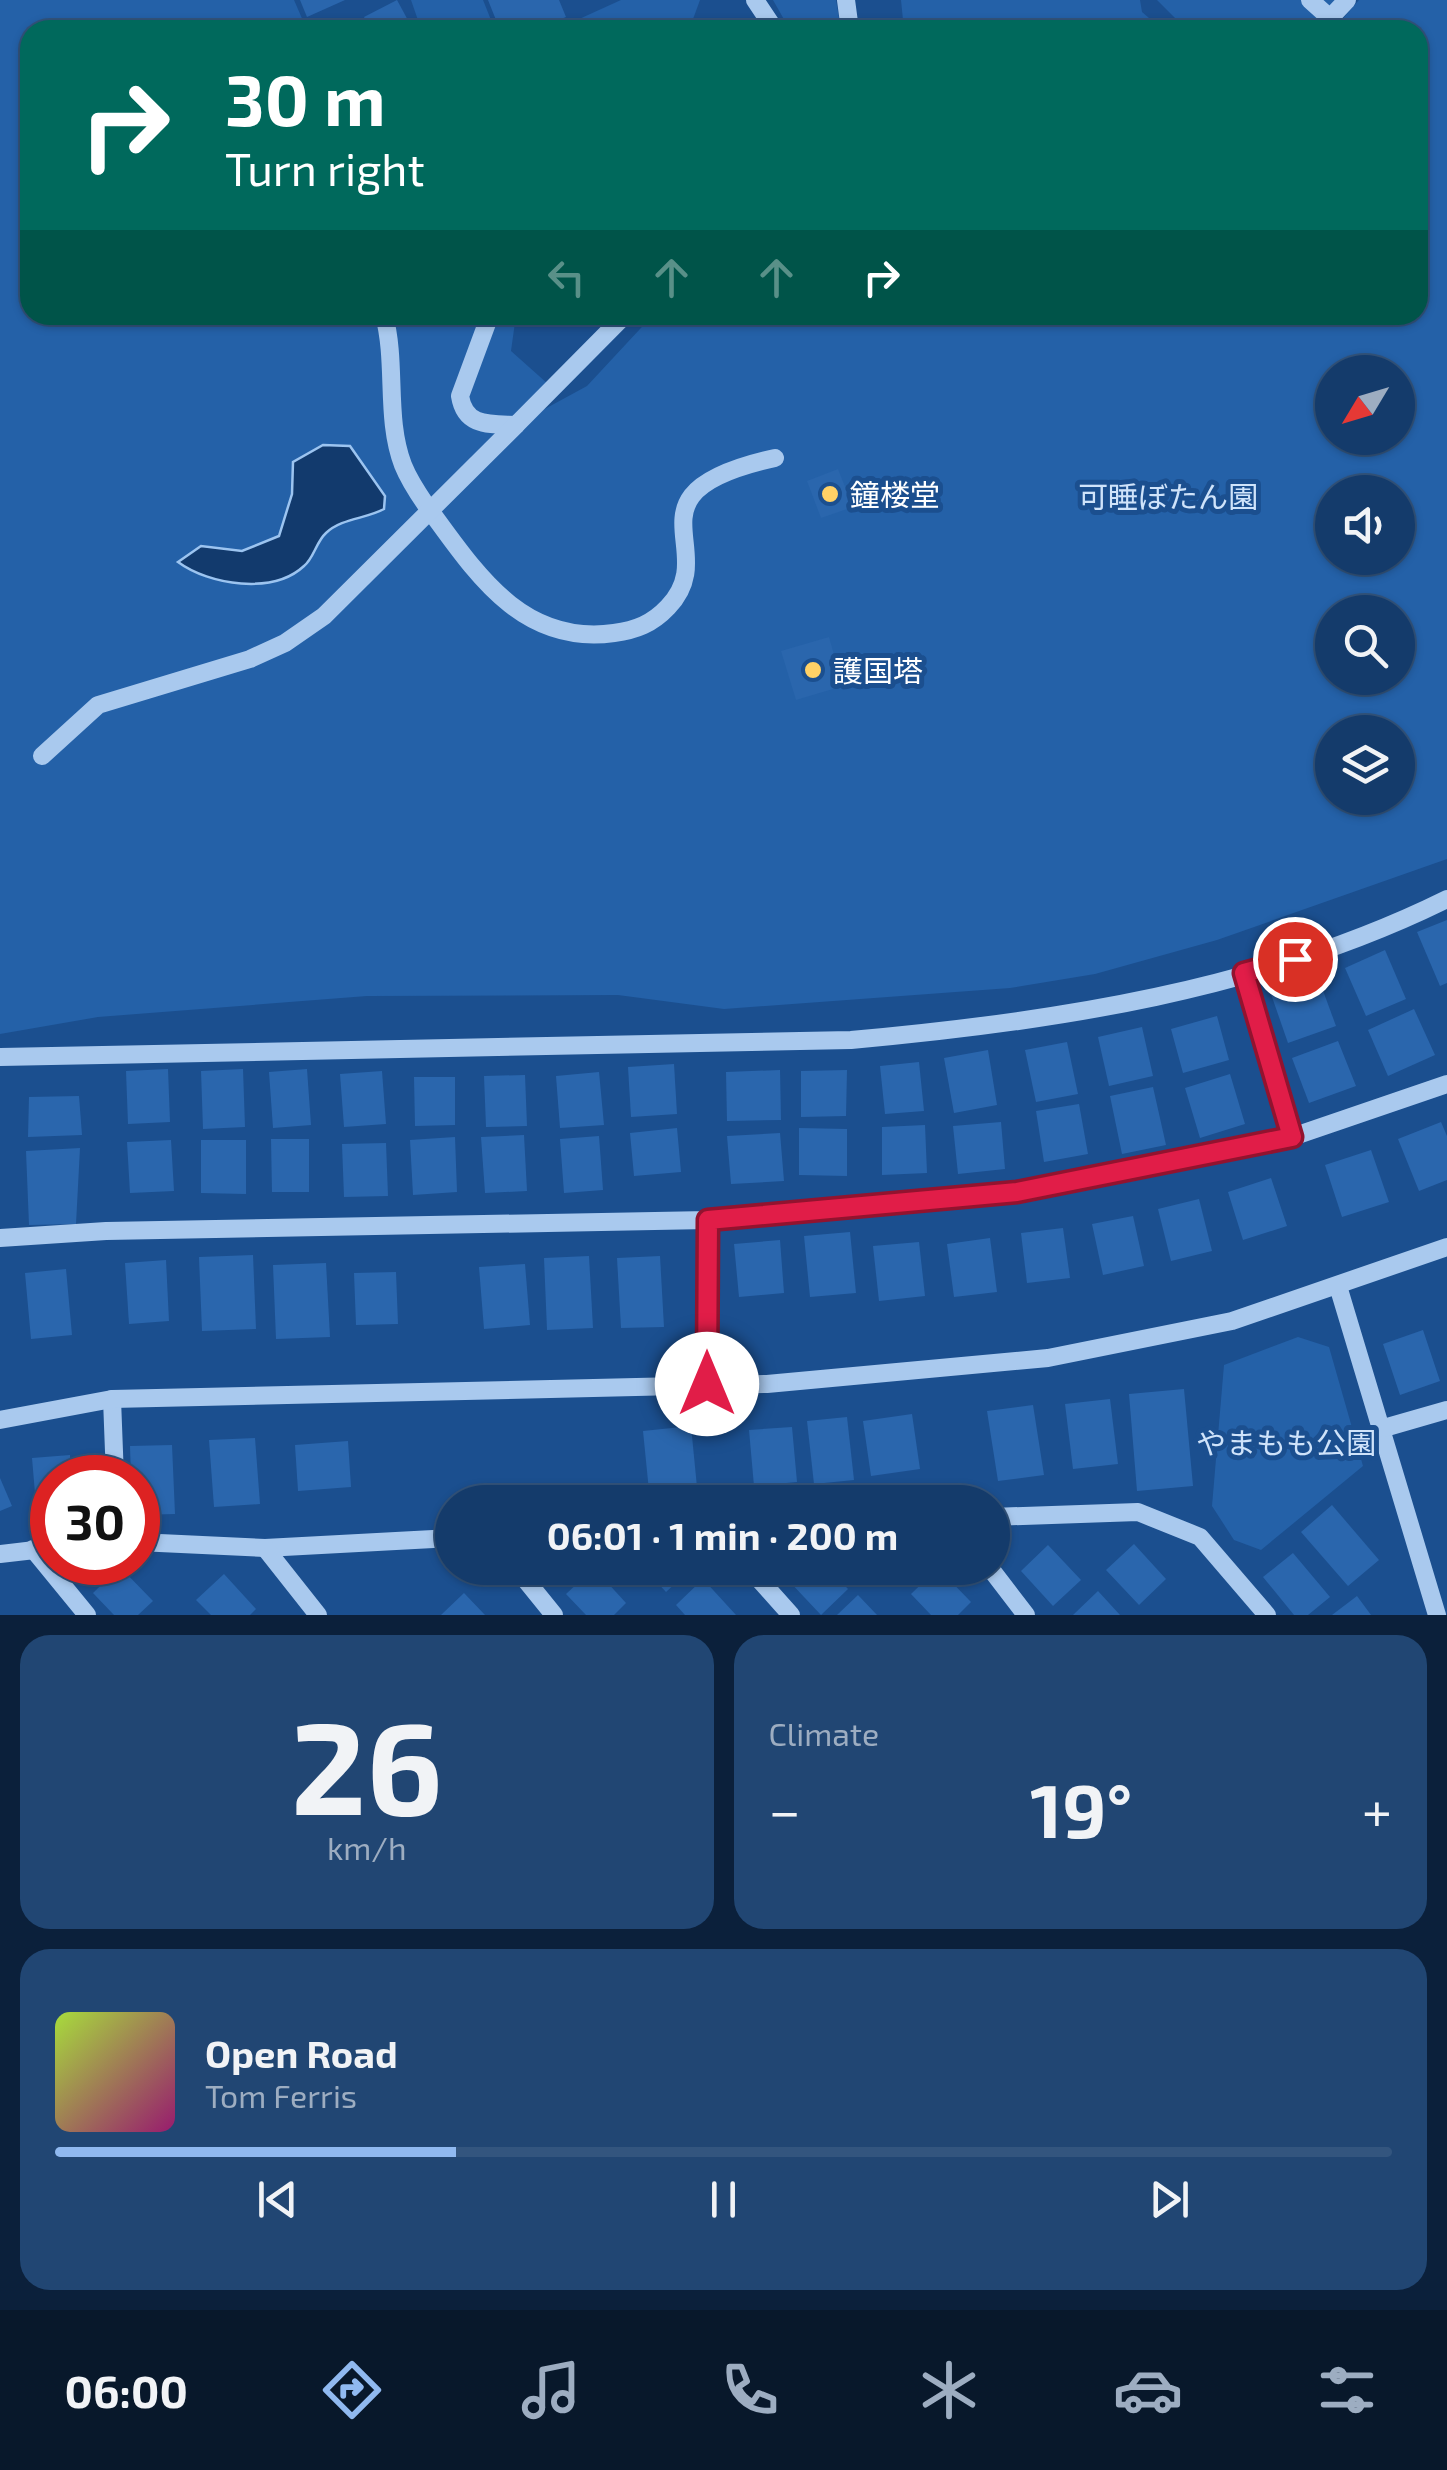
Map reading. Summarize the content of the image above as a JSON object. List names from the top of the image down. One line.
{"parks":["可睡ぼたん園","やまもも公園"],"places":["鐘楼堂","護国塔"],"north":"bottom left","page":{"turn":["30 m","Turn right"],"limit":"30","trip":"06:01 · 1 min · 200 m","tile":[["26","km/h"],"Climate"],"heat":["−","19°","+"],"song":["Open Road","Tom Ferris"],"tabs":"06:00"}}
